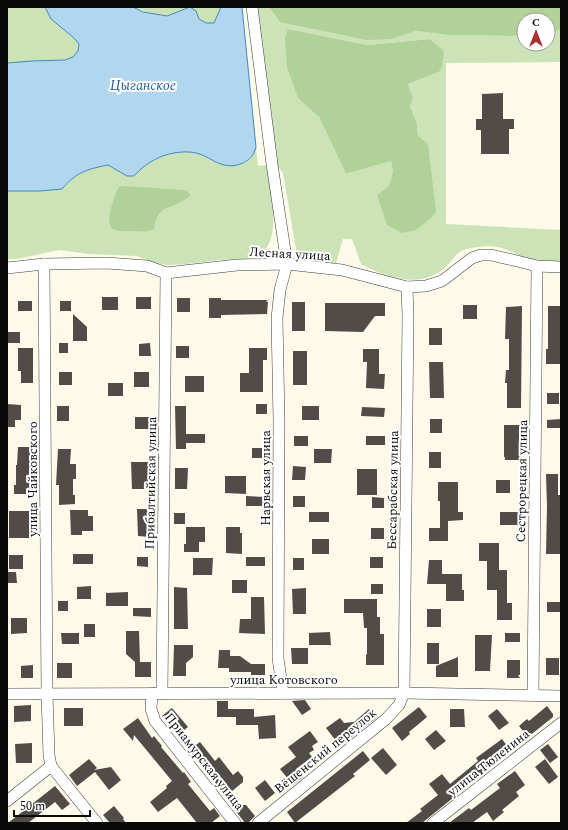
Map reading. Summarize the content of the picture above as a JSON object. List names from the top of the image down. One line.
{"streets":{"street":["Лесная улица","Нарвская улица","улица Чайковского","Сестрорецкая улица","Прибалтийская улица","Бессарабская улица","улица Котовского","Вёшенский переулок","Приамурская улица","улица Тюленина"]},"crossings":[["Лесная улица","Нарвская улица"],["Лесная улица","улица Чайковского"],["Лесная улица","Сестрорецкая улица"],["Лесная улица","Прибалтийская улица"],["Лесная улица","Бессарабская улица"],["Нарвская улица","улица Котовского"],["улица Чайковского","улица Котовского"],["Сестрорецкая улица","улица Котовского"],["Прибалтийская улица","улица Котовского"],["Прибалтийская улица","Приамурская улица"],["Бессарабская улица","улица Котовского"],["Бессарабская улица","Вёшенский переулок"],["улица Котовского","Вёшенский переулок"],["улица Котовского","Приамурская улица"]],"water":["Цыганское"],"scale_bar":"50 m","north":"top"}
